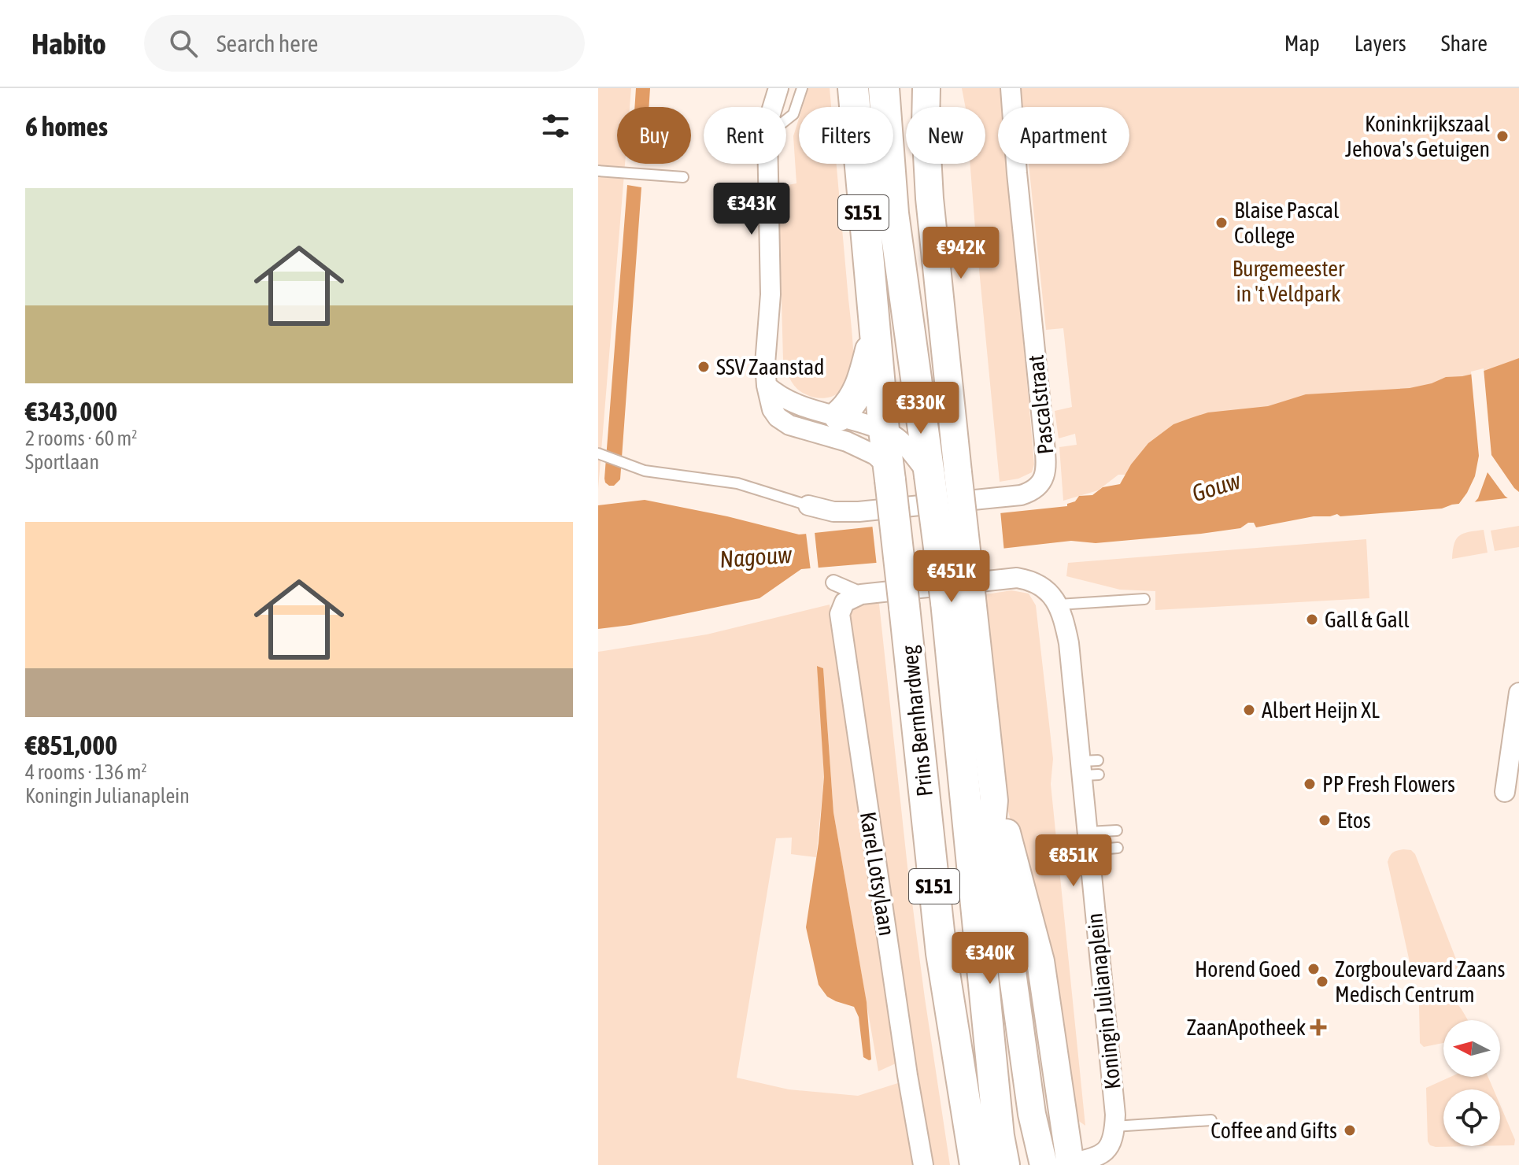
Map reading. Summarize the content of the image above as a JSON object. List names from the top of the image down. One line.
{"streets":{"main road":["S151","Prins Bernhardweg"],"street":["Pascalstraat","Karel Lotsylaan","Koningin Julianaplein"]},"crossings":[["Karel Lotsylaan","Koningin Julianaplein"]],"water":["Gouw","Nagouw"],"parks":["Burgemeester in 't Veldpark"],"places":{"other":["Koninkrijkszaal Jehova's Getuigen","Blaise Pascal College","SSV Zaanstad","Gall & Gall","Albert Heijn XL","PP Fresh Flowers","Etos","Horend Goed","Zorgboulevard Zaans Medisch Centrum","Coffee and Gifts"],"health":["ZaanApotheek"]},"north":"left","page":{"header":"Habito","search":"Search here","nav":["Map","Layers","Share"],"heading":"6 homes","chip":["Buy","Rent","Filters","New","Apartment"],"list":[{"name":"€343,000","note":"2 rooms · 60 m² · Sportlaan"},{"name":"€851,000","note":"4 rooms · 136 m² · Koningin Julianaplein"}],"price":["€343K","€942K","€330K","€451K","€851K","€340K"]}}
